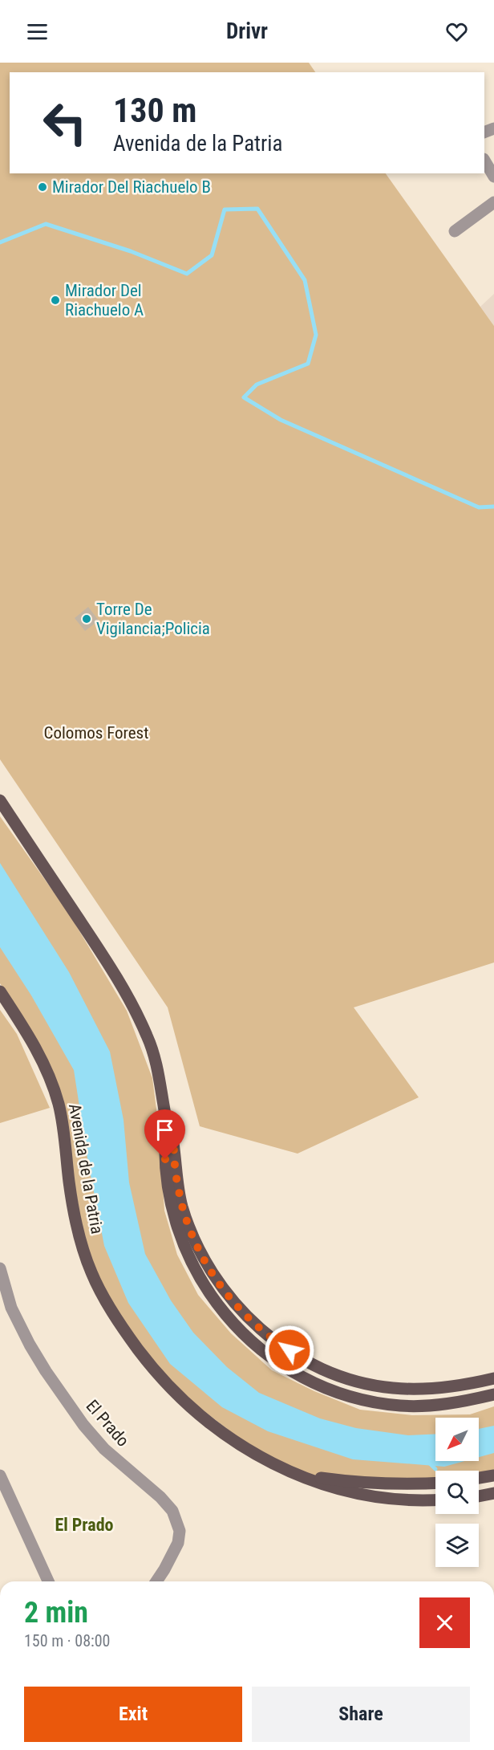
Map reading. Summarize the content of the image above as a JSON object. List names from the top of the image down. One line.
{"streets":{"main road":["Avenida de la Patria"],"street":["El Prado"]},"districts":["El Prado"],"parks":["Colomos Forest"],"places":["Mirador Del Riachuelo B","Mirador Del Riachuelo A","Torre De Vigilancia;Policia"],"north":"bottom left","page":{"header":"Drivr","turn":["130 m","Avenida de la Patria"],"heading":["2 min","150 m · 08:00"],"buttons":["Exit","Share"]}}
